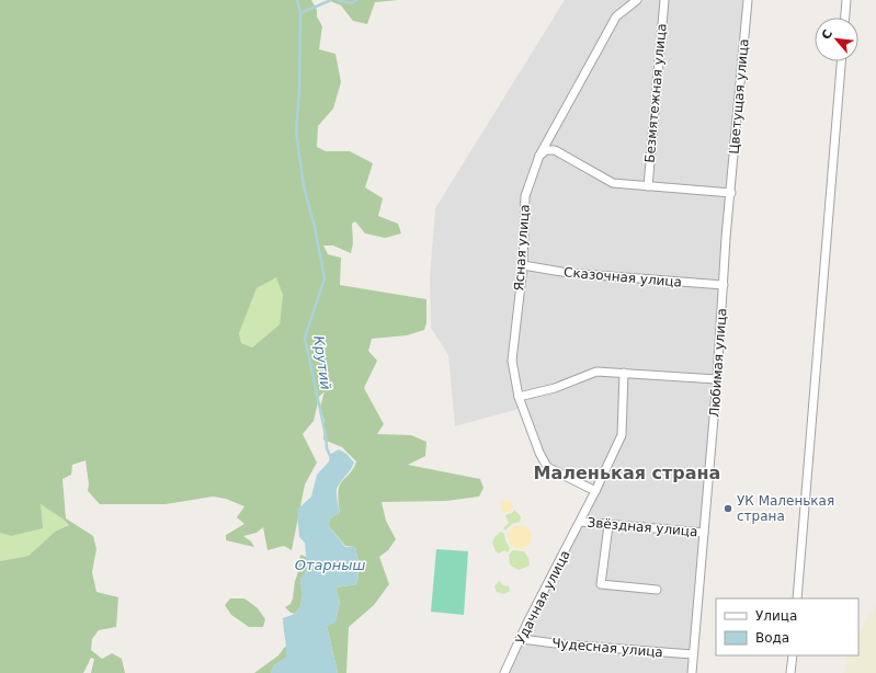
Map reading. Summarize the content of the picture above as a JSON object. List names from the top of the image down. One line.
{"streets":{"street":["Безмятежная улица","Цветущая улица","Ясная улица","Сказочная улица","Любимая улица","Звёздная улица","Удачная улица","Чудесная улица"]},"crossings":[["Цветущая улица","Любимая улица"],["Ясная улица","Сказочная улица"],["Ясная улица","Удачная улица"],["Сказочная улица","Любимая улица"],["Любимая улица","Звёздная улица"],["Любимая улица","Чудесная улица"],["Звёздная улица","Удачная улица"],["Удачная улица","Чудесная улица"]],"districts":["Маленькая страна"],"water":["Крутий","Отарныш"],"places":["УК Маленькая страна"],"legend":["Улица","Вода"],"north":"top left"}
